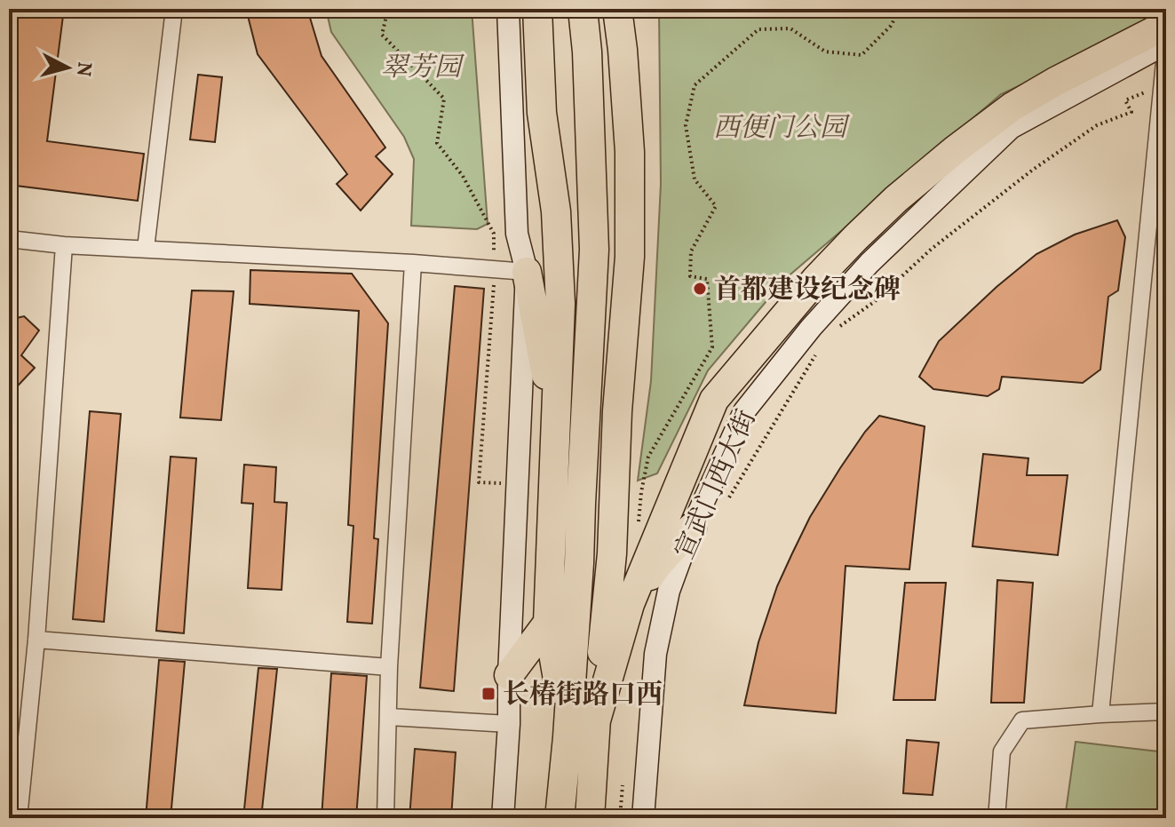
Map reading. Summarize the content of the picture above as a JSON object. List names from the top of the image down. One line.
{"streets":{"street":["宣武门西大街"]},"parks":["翠芳园","西便门公园"],"places":{"other":["首都建设纪念碑"],"transit":["长椿街路口西"]},"north":"right"}
